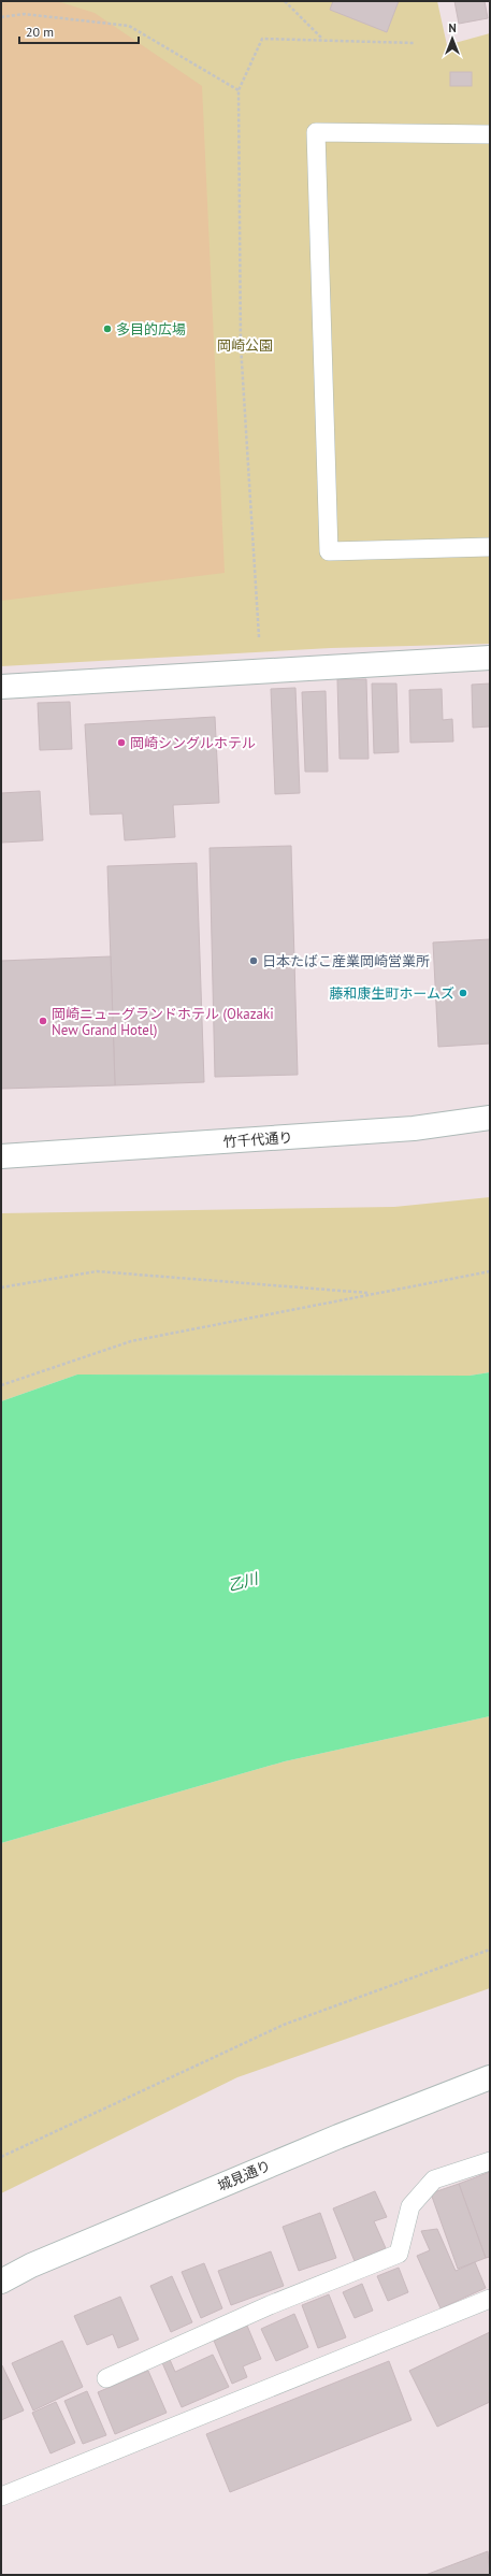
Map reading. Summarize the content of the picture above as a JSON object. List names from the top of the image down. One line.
{"streets":{"street":["竹千代通り","城見通り"]},"water":["乙川"],"parks":["岡崎公園"],"places":["多目的広場","岡崎シングルホテル","日本たばこ産業岡崎営業所","藤和康生町ホームズ","岡崎ニューグランドホテル (Okazaki New Grand Hotel)"],"scale_bar":"20 m","north":"top"}
